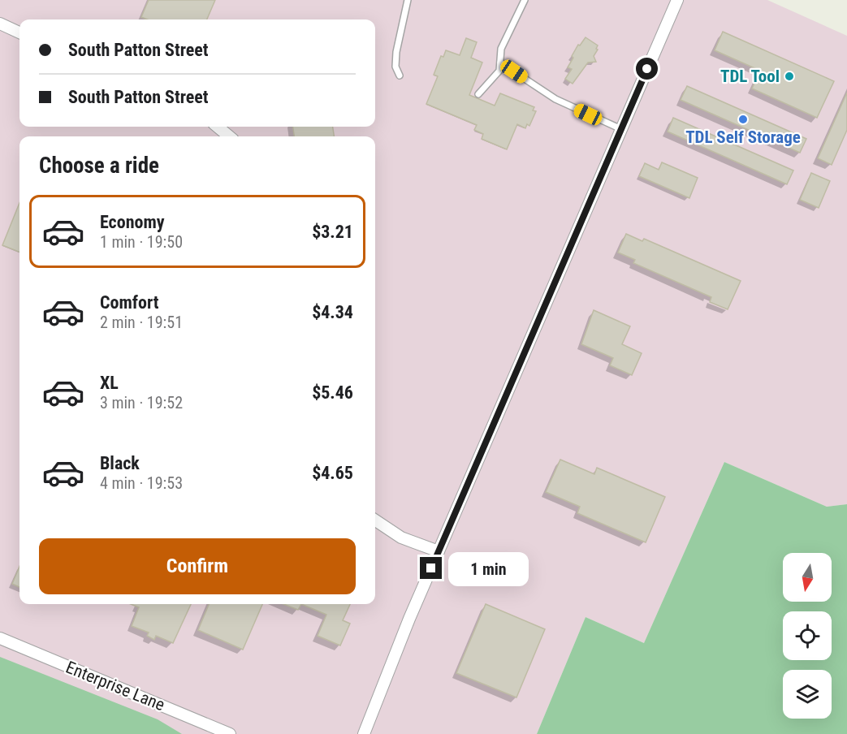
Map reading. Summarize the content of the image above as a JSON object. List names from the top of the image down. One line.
{"streets":{"street":["Enterprise Lane"]},"places":["TDL Tool","TDL Self Storage"],"north":"bottom","page":{"banner":["South Patton Street","South Patton Street"],"heading":"Choose a ride","list":[{"name":"Economy","note":"1 min · 19:50","value":"$3.21"},{"name":"Comfort","note":"2 min · 19:51","value":"$4.34"},{"name":"XL","note":"3 min · 19:52","value":"$5.46"},{"name":"Black","note":"4 min · 19:53","value":"$4.65"}],"buttons":"Confirm","bubble":"1 min"}}
